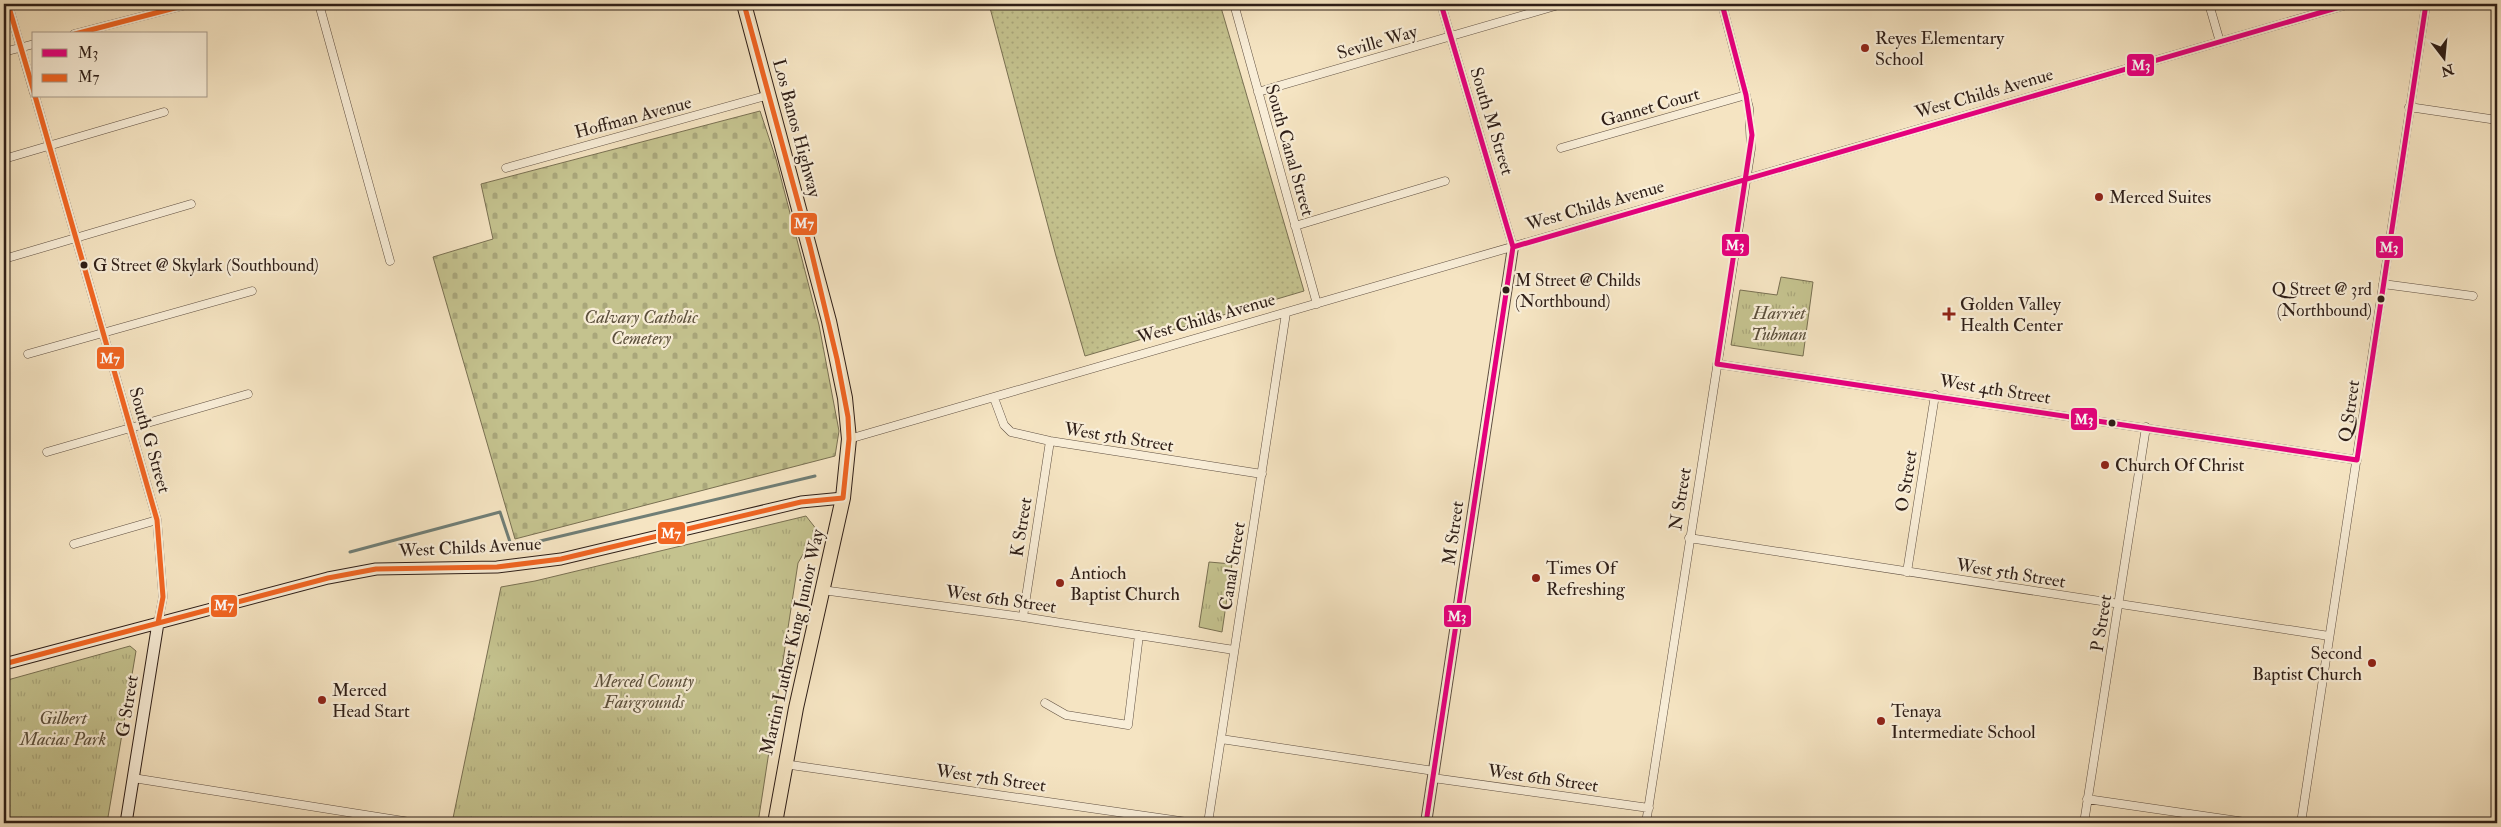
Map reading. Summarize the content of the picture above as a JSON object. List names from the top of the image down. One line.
{"streets":{"highway":["Los Banos Highway","Martin Luther King Junior Way"],"main road":["West Childs Avenue","G Street"],"street":["Seville Way","Gannet Court","Hoffman Avenue","South M Street","South Canal Street","West 4th Street","Q Street","West 5th Street","South G Street","O Street","N Street","K Street","M Street","Canal Street","West 6th Street","P Street","West 7th Street"]},"crossings":[["Seville Way","South M Street"],["Seville Way","South Canal Street"],["West Childs Avenue","South M Street"],["West Childs Avenue","Los Banos Highway"],["West Childs Avenue","South Canal Street"],["West Childs Avenue","West 5th Street"],["West Childs Avenue","South G Street"],["West Childs Avenue","N Street"],["West Childs Avenue","M Street"],["West Childs Avenue","Canal Street"],["West Childs Avenue","Martin Luther King Junior Way"],["West Childs Avenue","G Street"],["Gannet Court","N Street"],["Hoffman Avenue","Los Banos Highway"],["South M Street","M Street"],["Los Banos Highway","Martin Luther King Junior Way"],["West 4th Street","Q Street"],["West 4th Street","O Street"],["West 4th Street","N Street"],["West 4th Street","P Street"],["Q Street","West 5th Street"],["West 5th Street","O Street"],["West 5th Street","N Street"],["West 5th Street","K Street"],["West 5th Street","Canal Street"],["West 5th Street","P Street"],["South G Street","G Street"],["N Street","West 6th Street"],["K Street","West 6th Street"],["M Street","West 6th Street"],["Canal Street","West 6th Street"],["West 6th Street","Martin Luther King Junior Way"],["Martin Luther King Junior Way","West 7th Street"]],"parks":["Harriet Tubman","Calvary Catholic Cemetery","Merced County Fairgrounds","Gilbert Macias Park"],"places":{"other":["Reyes Elementary School","Merced Suites","G Street @ Skylark (Southbound)","M Street @ Childs (Northbound)","Q Street @ 3rd (Northbound)","Church Of Christ","Times Of Refreshing","Antioch Baptist Church","Second Baptist Church","Merced Head Start","Tenaya Intermediate School"],"health":["Golden Valley Health Center"]},"lines":["transit line M3","transit line M7"],"legend":["M3","M7"],"north":"bottom"}
